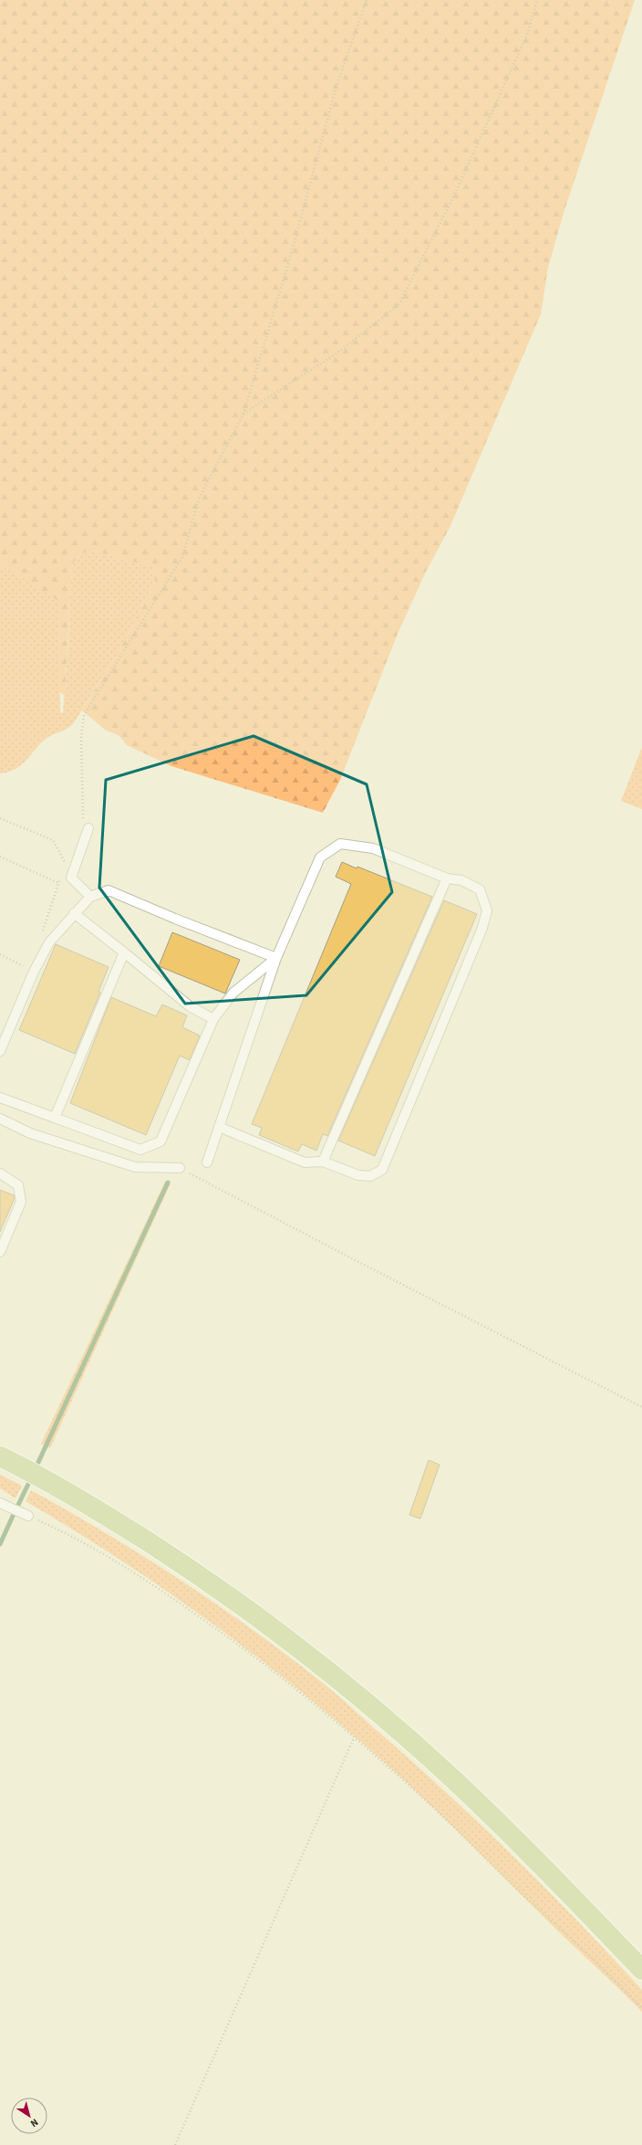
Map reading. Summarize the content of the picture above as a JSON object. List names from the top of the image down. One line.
{"north":"bottom right"}
